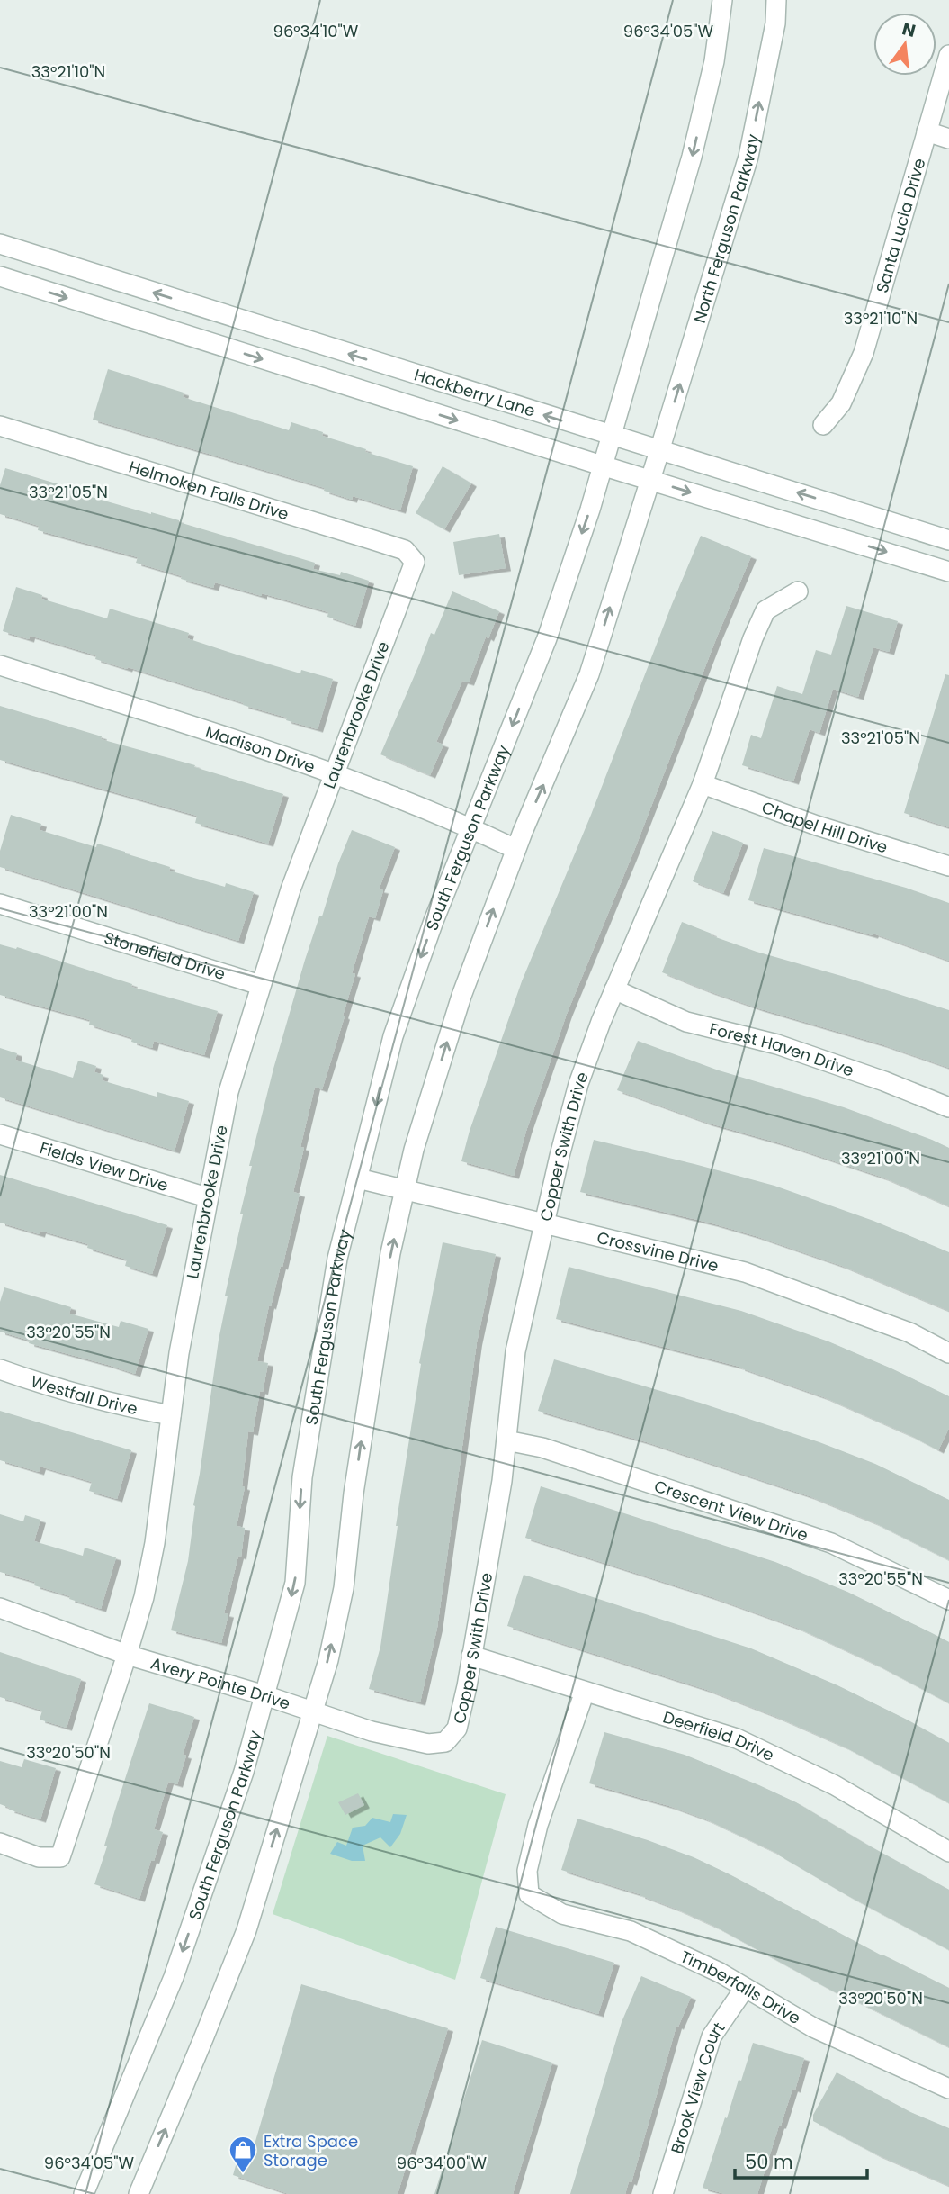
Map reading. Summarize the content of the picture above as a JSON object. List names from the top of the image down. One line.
{"streets":{"street":["Santa Lucia Drive","North Ferguson Parkway","Hackberry Lane","Helmoken Falls Drive","Laurenbrooke Drive","Madison Drive","Chapel Hill Drive","South Ferguson Parkway","Stonefield Drive","Forest Haven Drive","Copper Swith Drive","Fields View Drive","Crossvine Drive","Westfall Drive","Crescent View Drive","Avery Pointe Drive","Deerfield Drive","Timberfalls Drive","Brook View Court"]},"crossings":[["North Ferguson Parkway","Hackberry Lane"],["Hackberry Lane","South Ferguson Parkway"],["Helmoken Falls Drive","Laurenbrooke Drive"],["Laurenbrooke Drive","Madison Drive"],["Laurenbrooke Drive","Stonefield Drive"],["Laurenbrooke Drive","Fields View Drive"],["Laurenbrooke Drive","Westfall Drive"],["Laurenbrooke Drive","Avery Pointe Drive"],["Madison Drive","South Ferguson Parkway"],["Chapel Hill Drive","Copper Swith Drive"],["South Ferguson Parkway","Crossvine Drive"],["South Ferguson Parkway","Avery Pointe Drive"],["Forest Haven Drive","Copper Swith Drive"],["Copper Swith Drive","Crossvine Drive"],["Copper Swith Drive","Crescent View Drive"],["Copper Swith Drive","Avery Pointe Drive"],["Copper Swith Drive","Deerfield Drive"],["Deerfield Drive","Timberfalls Drive"],["Timberfalls Drive","Brook View Court"]],"places":{"shop":["Extra Space Storage"]},"scale_bar":"50 m","north":"top","coordinates":["96°34'10\"W","96°34'05\"W","33°21'10\"N","33°21'05\"N","33°21'00\"N","33°20'55\"N","33°20'50\"N","96°34'00\"W"]}
